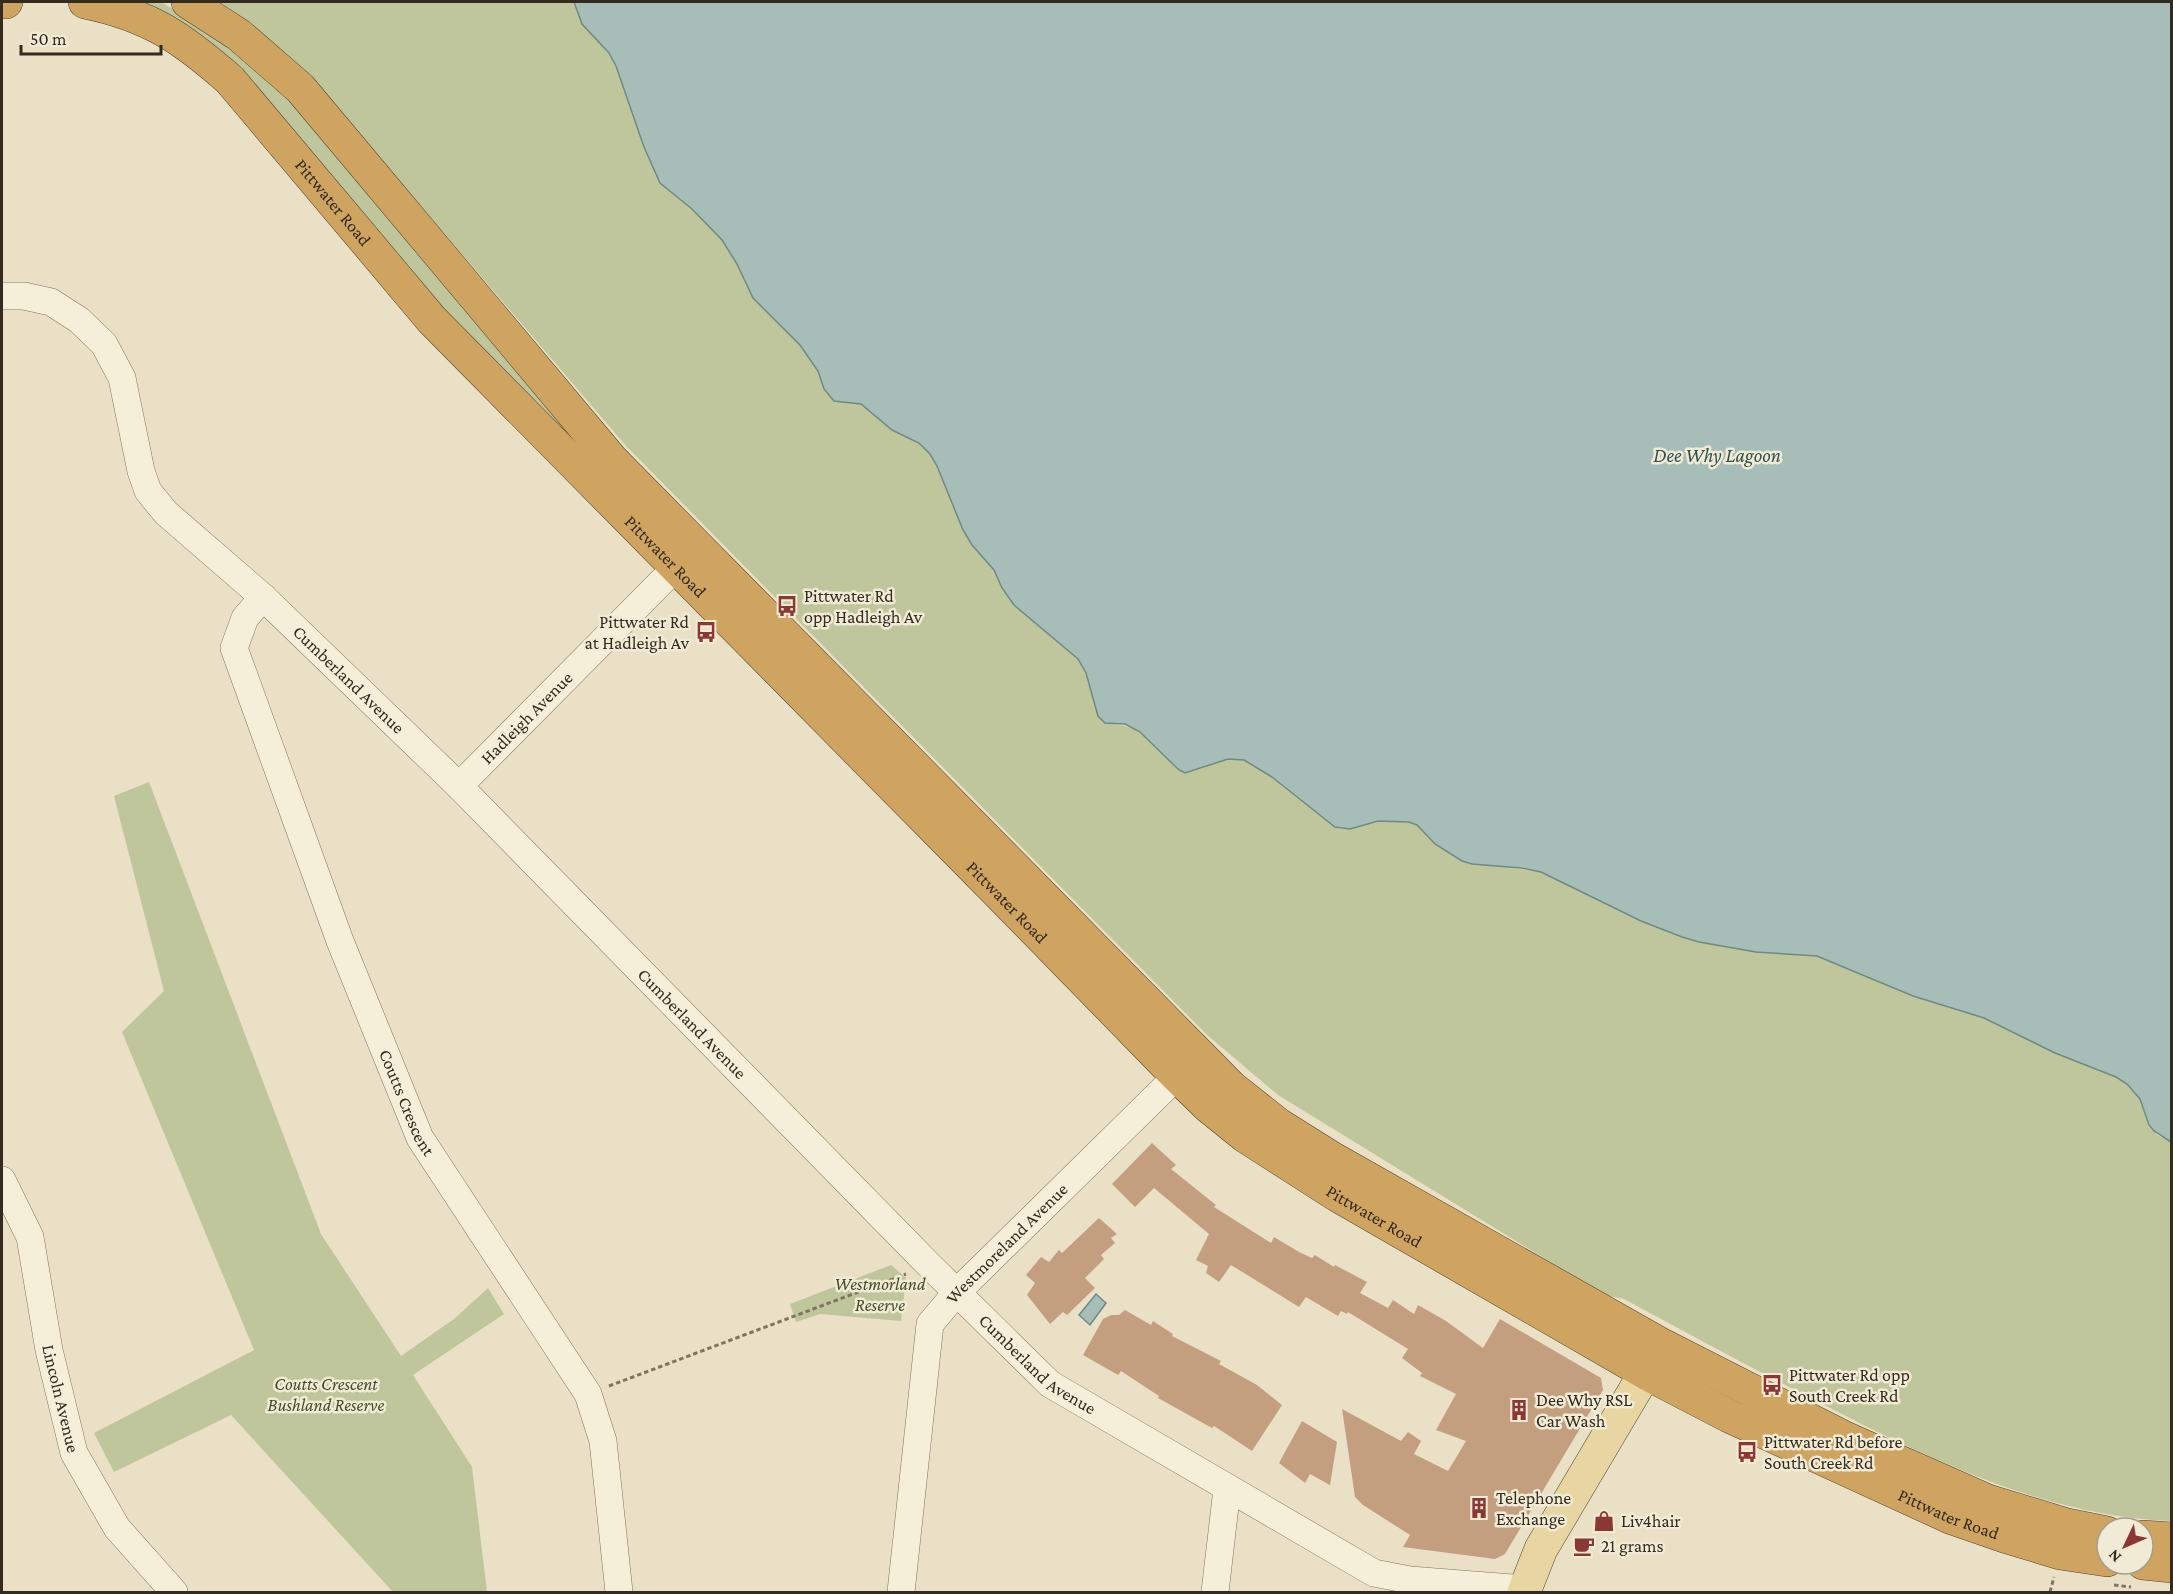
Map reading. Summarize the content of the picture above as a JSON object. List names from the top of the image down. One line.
{"streets":{"highway":["Pittwater Road"],"street":["Cumberland Avenue","Hadleigh Avenue","Coutts Crescent","Westmoreland Avenue","Lincoln Avenue"]},"crossings":[["Pittwater Road","Hadleigh Avenue"],["Pittwater Road","Westmoreland Avenue"],["Cumberland Avenue","Hadleigh Avenue"],["Cumberland Avenue","Coutts Crescent"],["Cumberland Avenue","Westmoreland Avenue"]],"water":["Dee Why Lagoon"],"parks":["Westmorland Reserve","Coutts Crescent Bushland Reserve"],"places":{"bus stop":["Pittwater Rd opp Hadleigh Av","Pittwater Rd at Hadleigh Av","Pittwater Rd opp South Creek Rd","Pittwater Rd before South Creek Rd"],"building":["Dee Why RSL Car Wash","Telephone Exchange"],"shop":["Liv4hair"],"cafe":["21 grams"]},"scale_bar":"50 m","north":"bottom left"}
